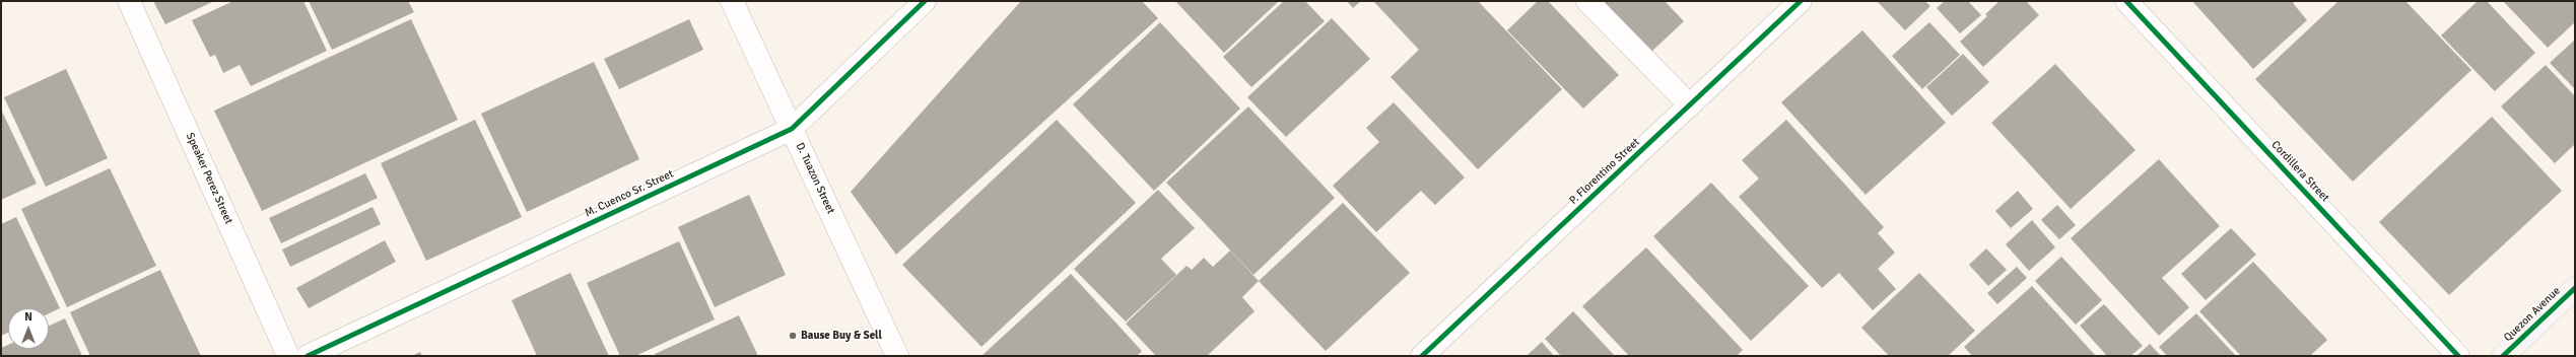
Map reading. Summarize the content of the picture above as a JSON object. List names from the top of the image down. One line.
{"streets":{"main road":["Quezon Avenue"],"street":["P. Florentino Street","Cordillera Street","Speaker Perez Street","D. Tuazon Street","M. Cuenco Sr. Street"]},"crossings":[["D. Tuazon Street","M. Cuenco Sr. Street"]],"places":["Bause Buy & Sell"],"north":"top"}
